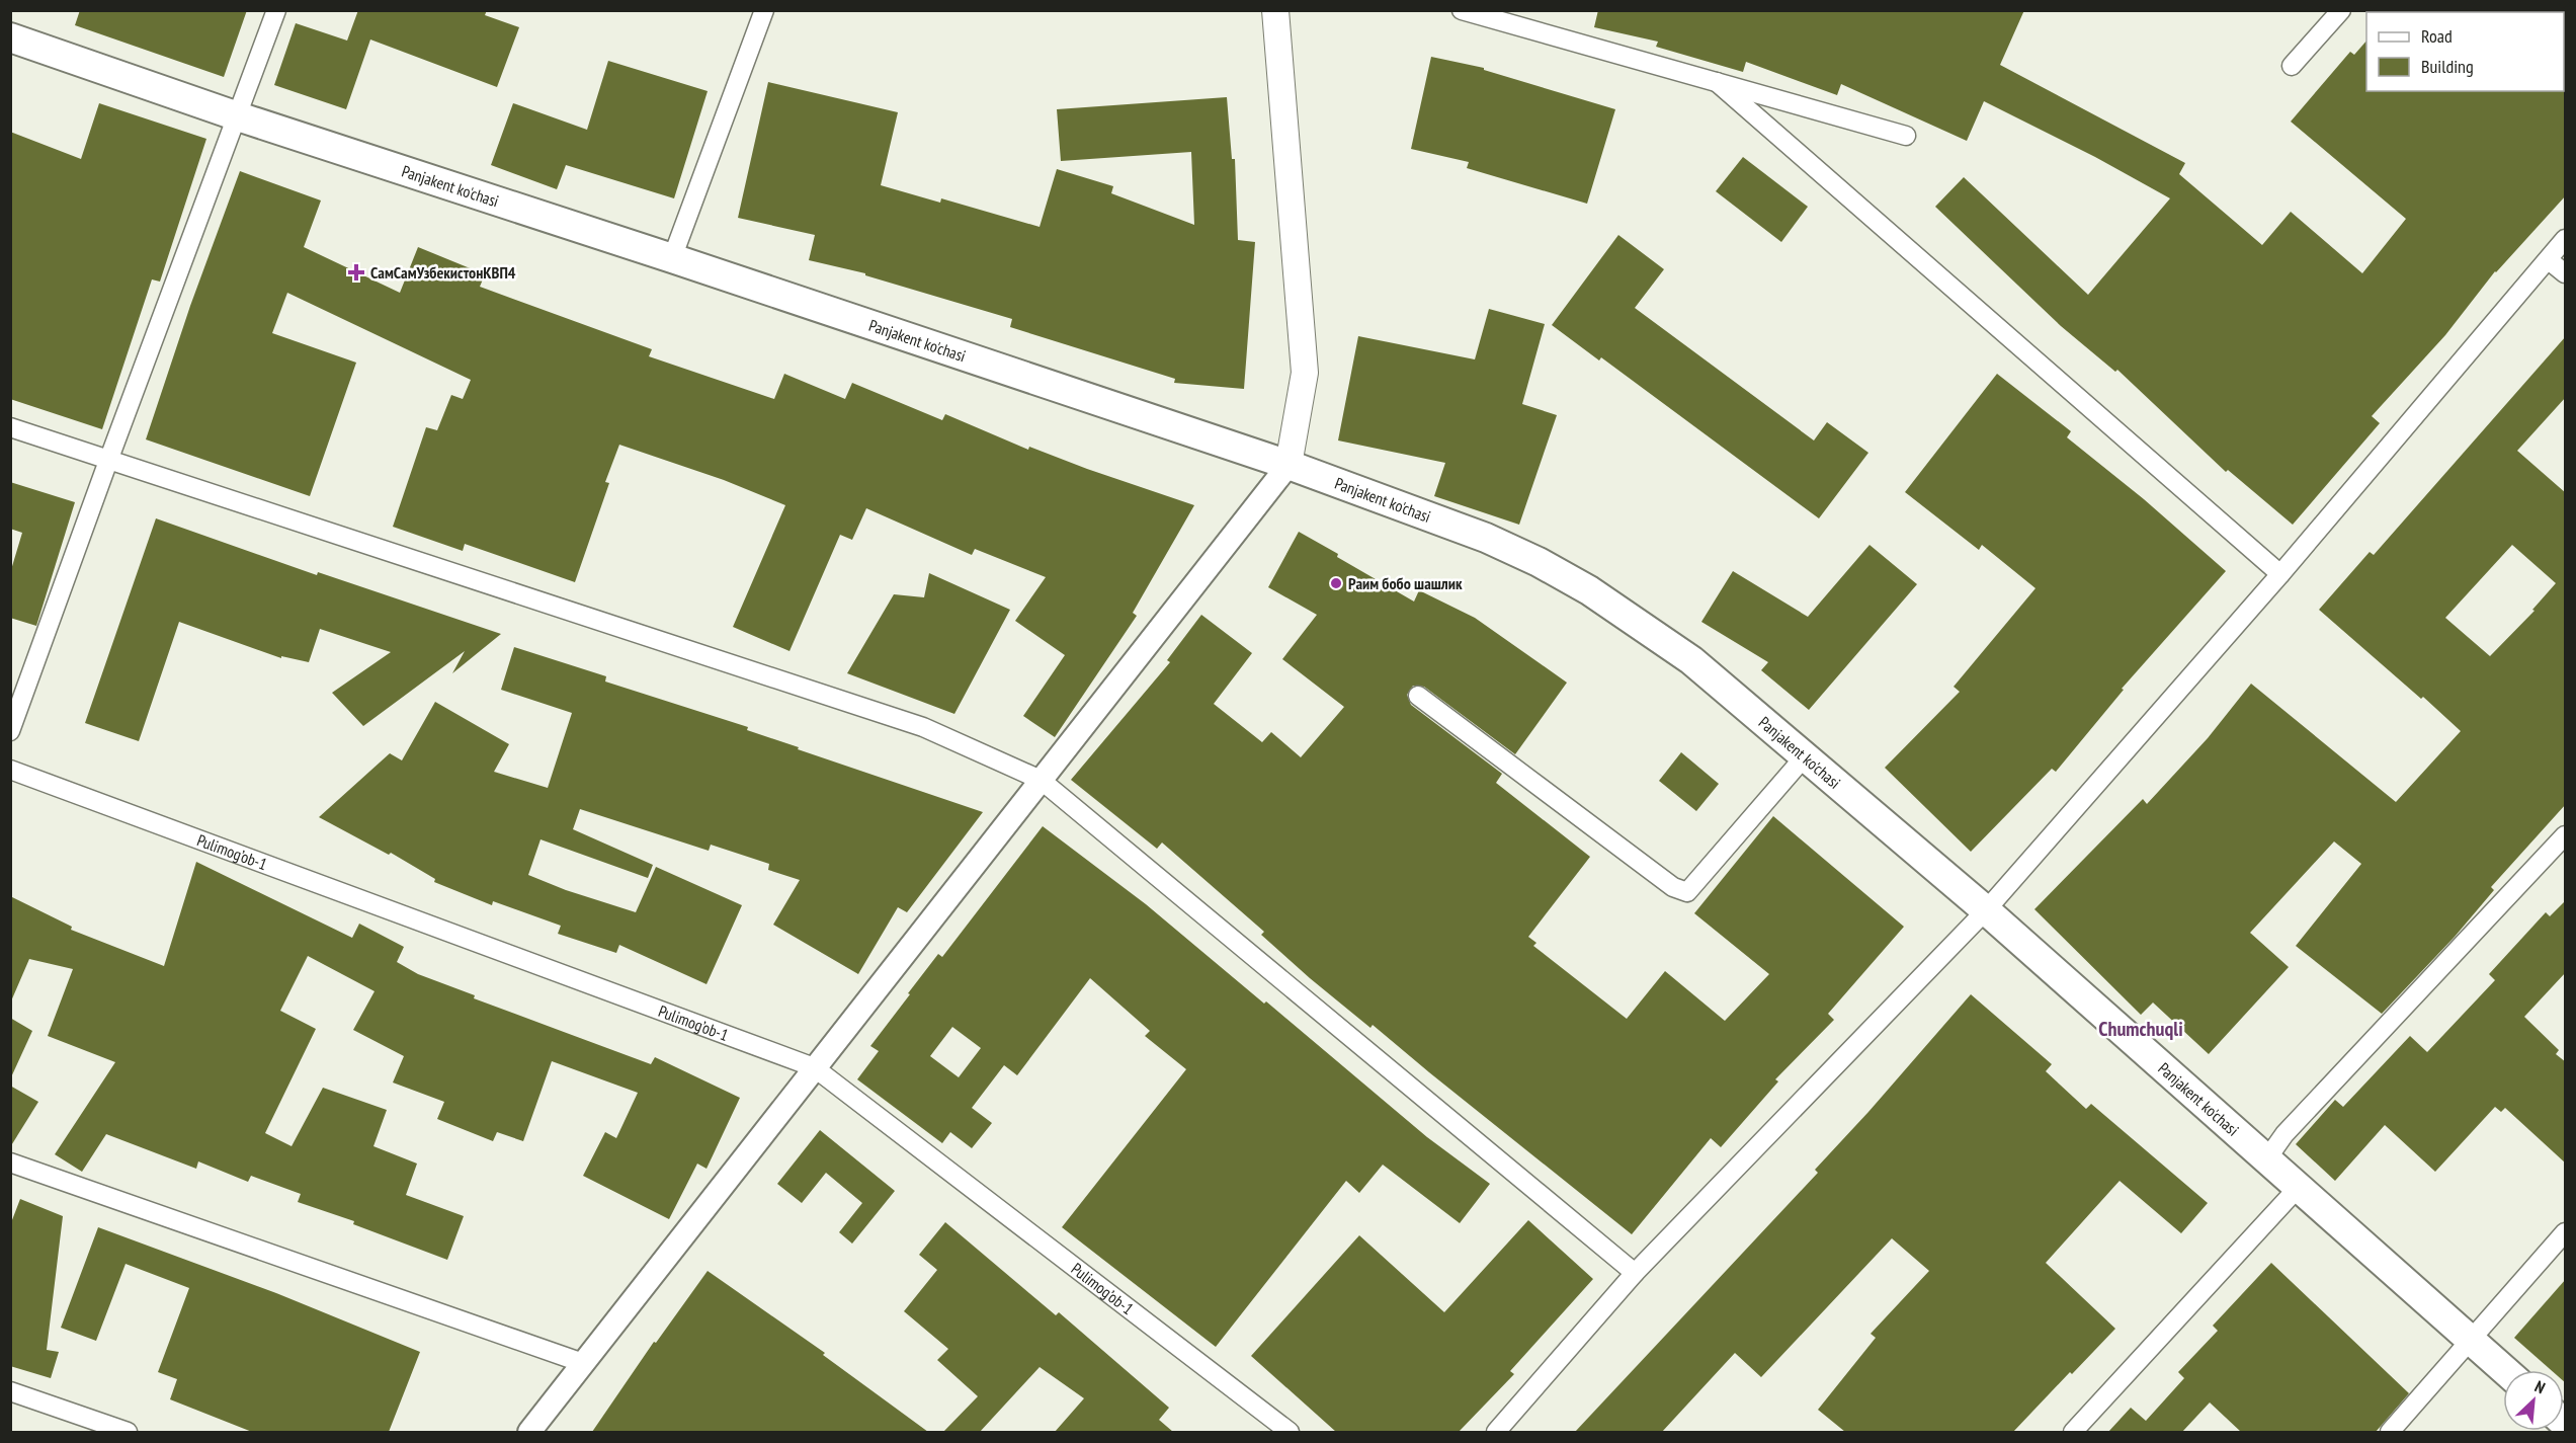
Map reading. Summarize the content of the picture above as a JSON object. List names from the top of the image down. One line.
{"streets":{"main road":["Panjakent ko'chasi"],"street":["Pulimog’ob-1"]},"districts":["Chumchuqli"],"places":{"health":["СамСамУзбекистонКВП4"],"other":["Раим бобо шашлик"]},"legend":["Road","Building"],"north":"top right"}
